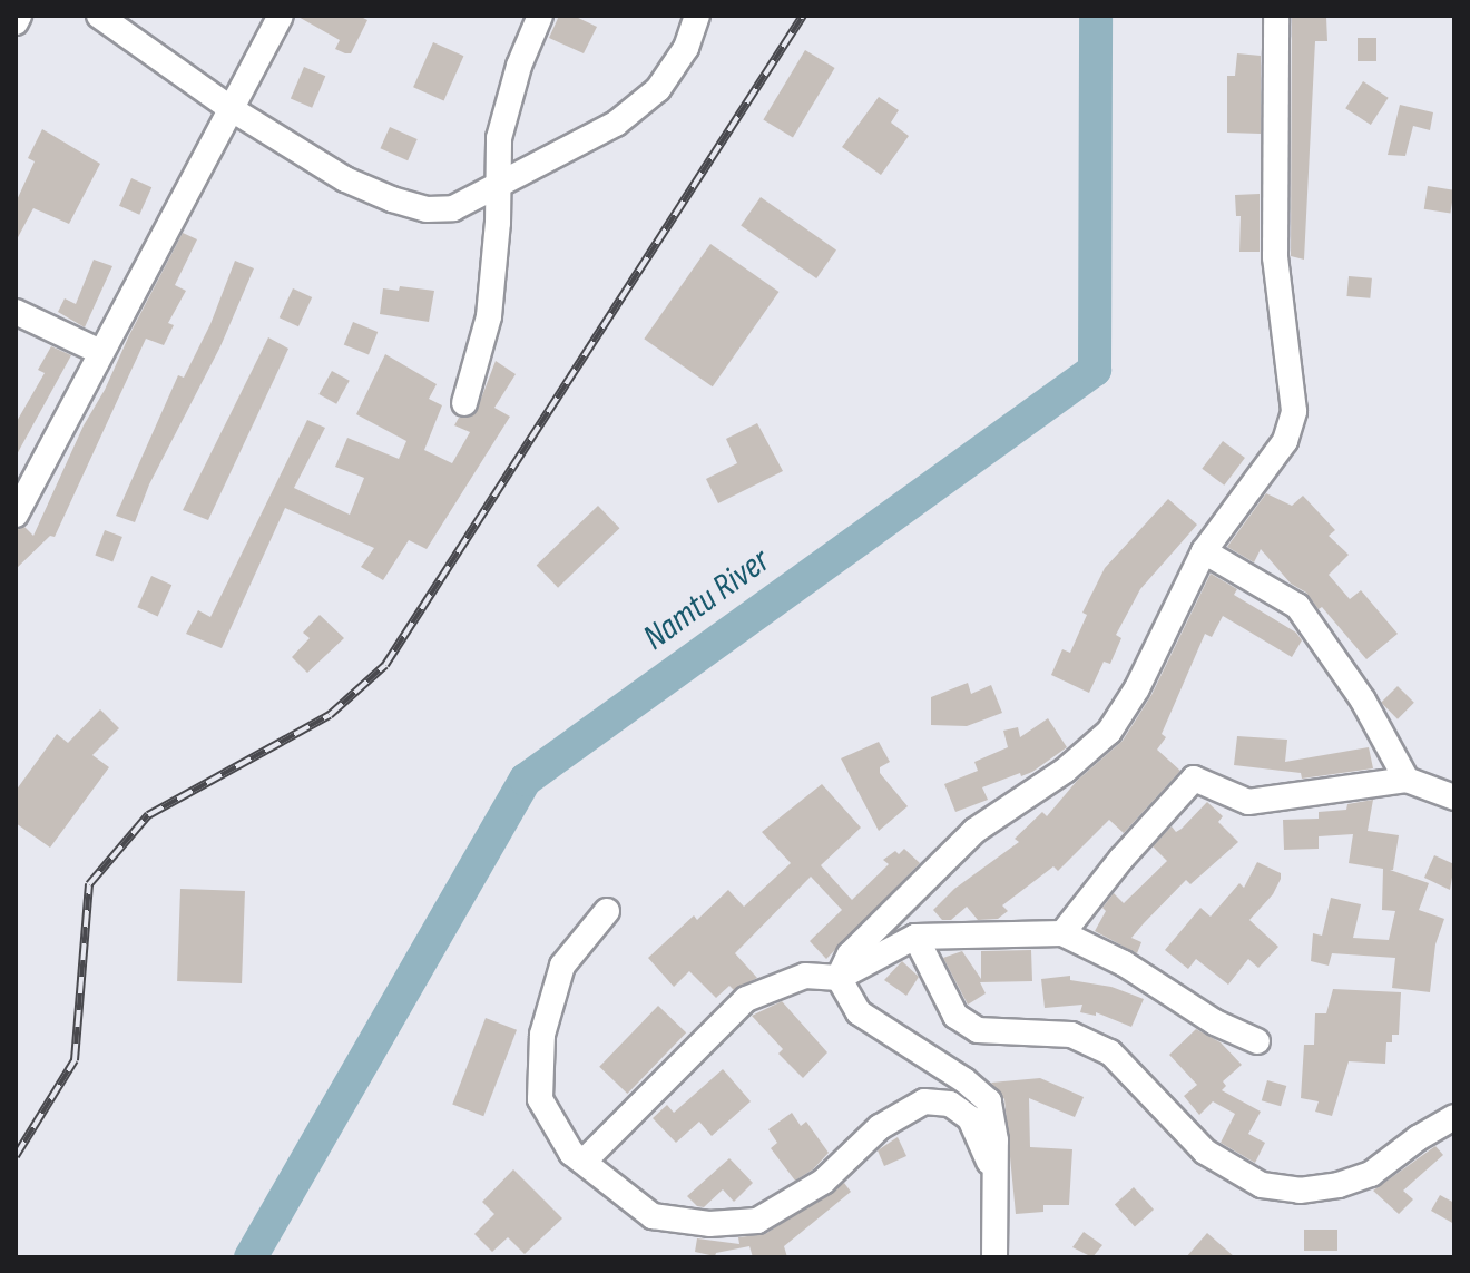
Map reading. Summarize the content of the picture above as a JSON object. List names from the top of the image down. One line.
{"water":["Namtu River"]}
